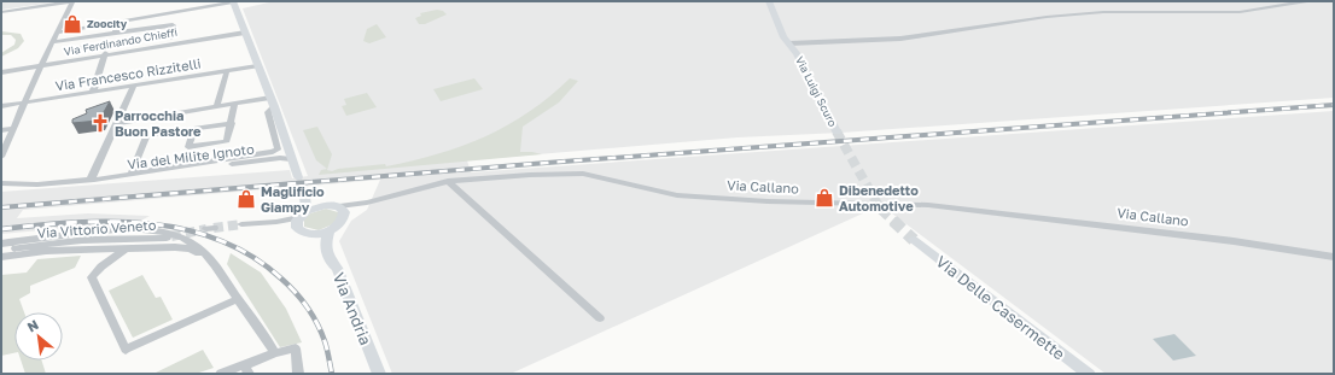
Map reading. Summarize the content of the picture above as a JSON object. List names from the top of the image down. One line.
{"streets":{"main road":["Via Luigi Scuro","Via Delle Casermette","Via Andria"],"street":["Via Ferdinando Chieffi","Via Francesco Rizzitelli","Via del Milite Ignoto","Via Callano","Via Vittorio Veneto"]},"places":{"shop":["Zoocity","Dibenedetto Automotive","Maglificio Giampy"],"church":["Parrocchia Buon Pastore"]},"north":"top left"}
